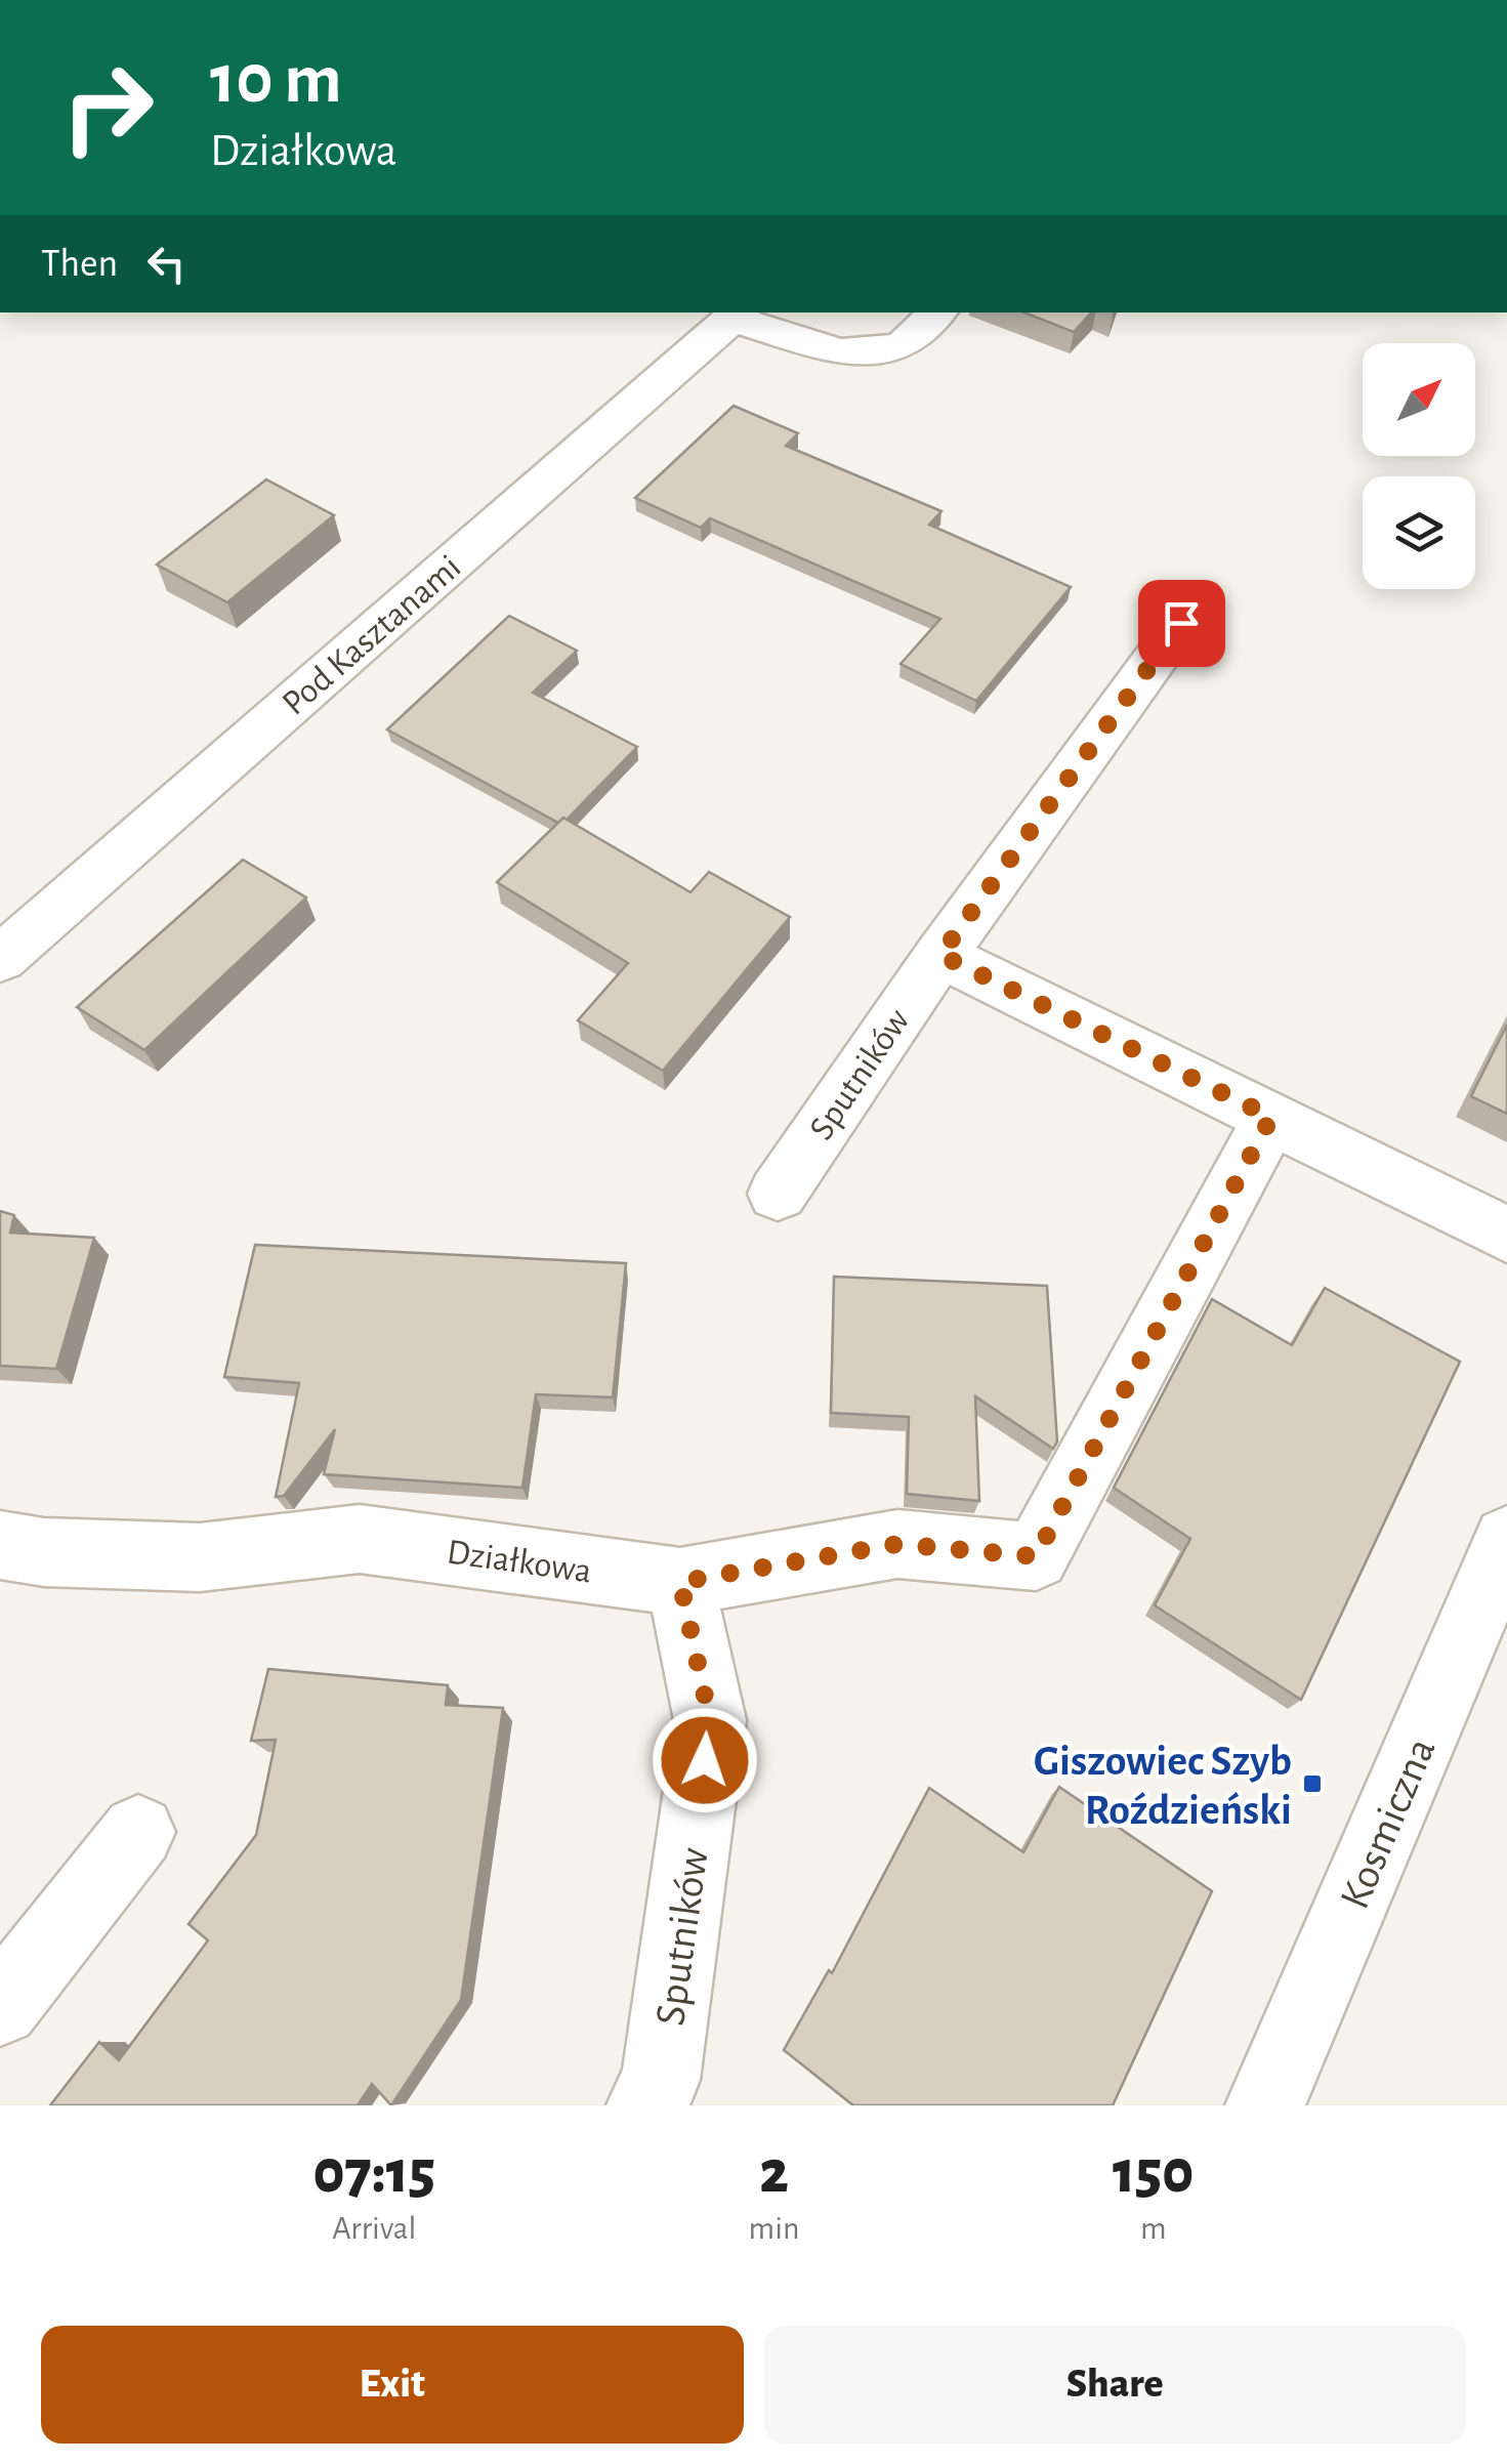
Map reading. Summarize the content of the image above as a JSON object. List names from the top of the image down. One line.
{"streets":{"street":["Pod Kasztanami","Sputników","Działkowa","Kosmiczna"]},"crossings":[["Sputników","Działkowa"]],"places":{"transit":["Giszowiec Szyb Roździeński"]},"north":"top right","page":{"turn":["10 m","Działkowa"],"then":"Then","eta":["07:15","Arrival","2","min","150","m"],"buttons":["Exit","Share"]}}
